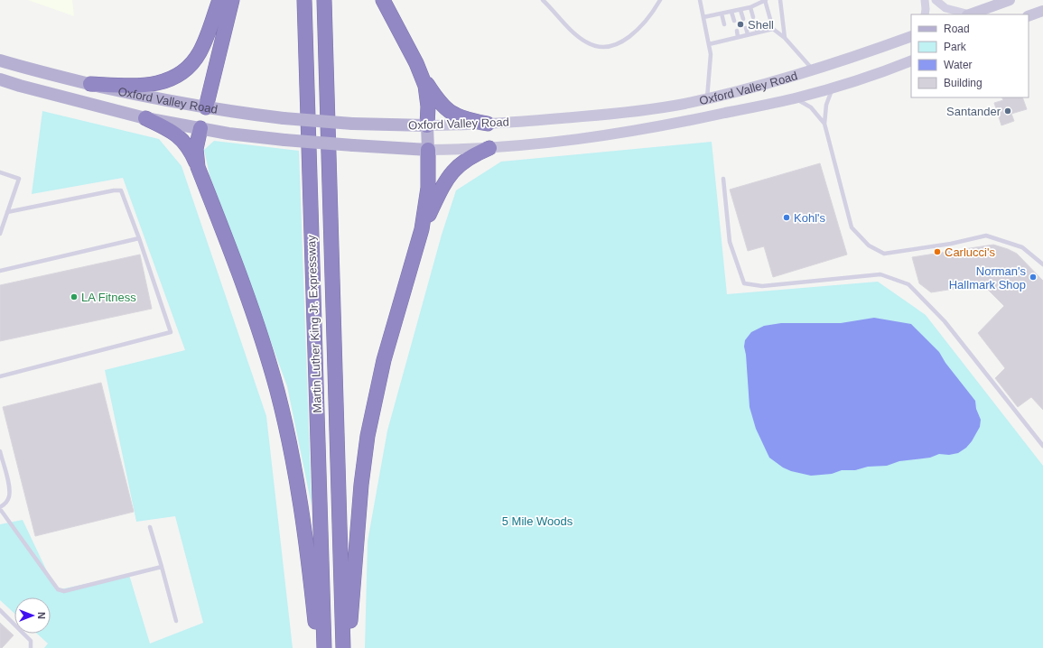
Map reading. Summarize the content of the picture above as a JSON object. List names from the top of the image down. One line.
{"streets":{"highway":["Martin Luther King Jr. Expressway"],"main road":["Oxford Valley Road"]},"parks":["5 Mile Woods"],"places":["Shell","Santander","Kohl's","Carlucci's","Norman's Hallmark Shop","LA Fitness"],"legend":["Road","Park","Water","Building"],"north":"right"}
